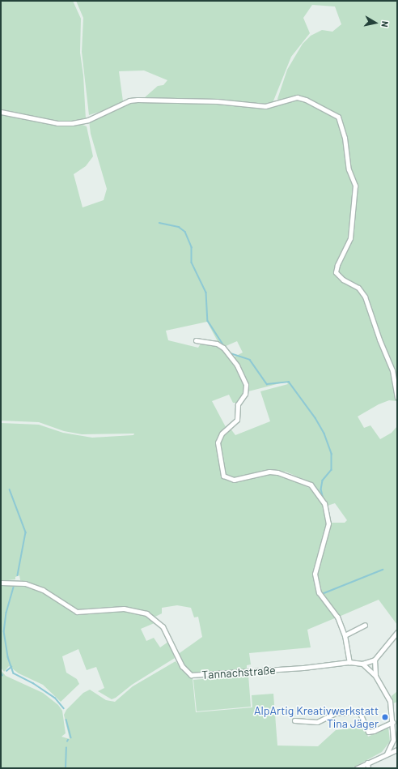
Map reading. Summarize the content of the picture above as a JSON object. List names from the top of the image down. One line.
{"streets":{"street":["Tannachstraße"]},"places":["AlpArtig Kreativwerkstatt Tina Jäger"],"north":"right"}
